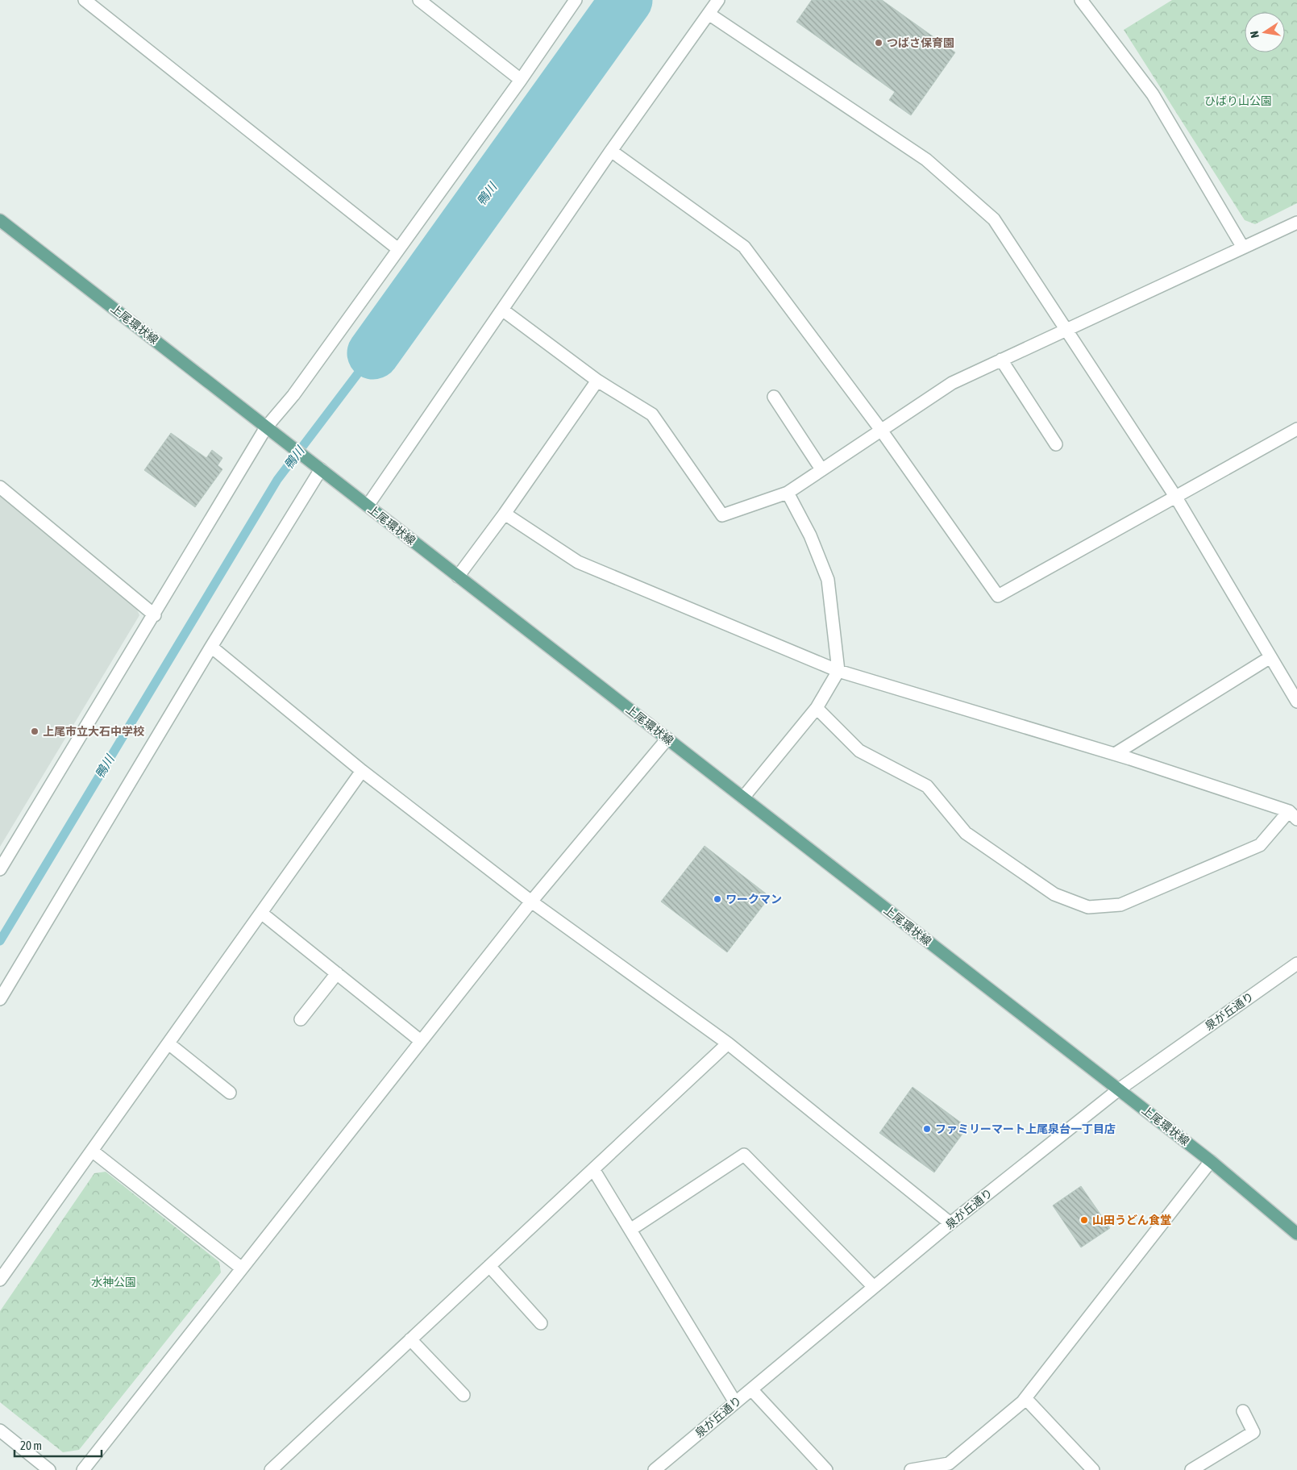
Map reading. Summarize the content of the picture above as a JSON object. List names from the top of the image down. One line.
{"streets":{"main road":["上尾環状線"],"street":["泉が丘通り"]},"crossings":[["上尾環状線","泉が丘通り"]],"water":["鴨川"],"parks":["ひばり山公園","水神公園"],"places":["つばさ保育園","上尾市立大石中学校","ワークマン","ファミリーマート上尾泉台一丁目店","山田うどん食堂"],"scale_bar":"20 m","north":"left"}
